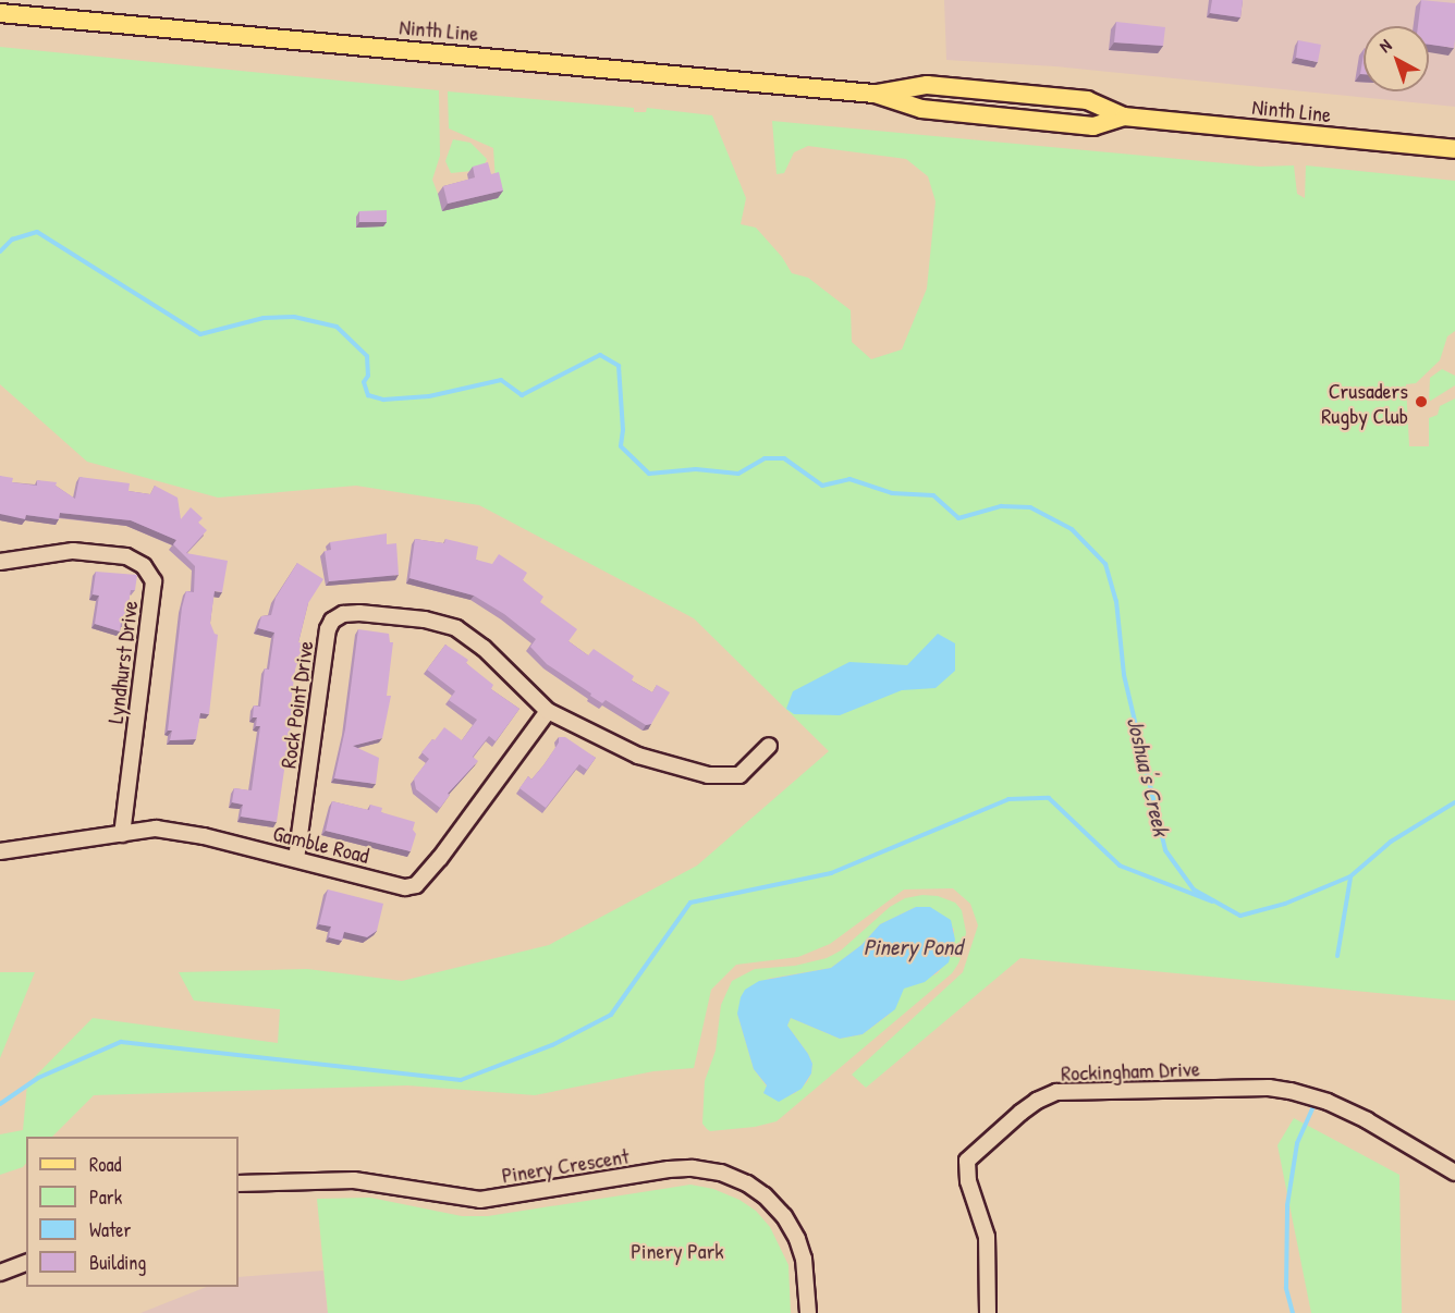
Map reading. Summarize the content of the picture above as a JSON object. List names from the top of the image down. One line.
{"streets":{"main road":["Ninth Line"],"street":["Lyndhurst Drive","Rock Point Drive","Gamble Road","Rockingham Drive","Pinery Crescent"]},"crossings":[["Lyndhurst Drive","Gamble Road"],["Rock Point Drive","Gamble Road"]],"water":["Joshua's Creek","Pinery Pond"],"parks":["Pinery Park"],"places":["Crusaders Rugby Club"],"legend":["Road","Park","Water","Building"],"north":"top left"}
